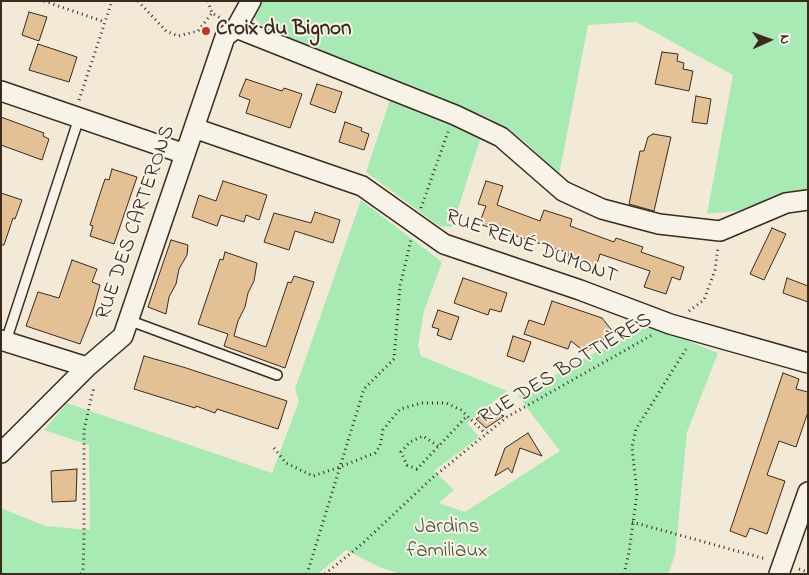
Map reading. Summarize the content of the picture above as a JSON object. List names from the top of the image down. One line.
{"streets":{"street":["RUE DES CARTERONS","RUE RENÉ DUMONT"],"path":["RUE DES BOTTIÈRES"]},"crossings":[["RUE DES CARTERONS","RUE RENÉ DUMONT"],["RUE RENÉ DUMONT","RUE DES BOTTIÈRES"]],"parks":["Jardins familiaux"],"places":["Croix du Bignon"],"north":"right"}
